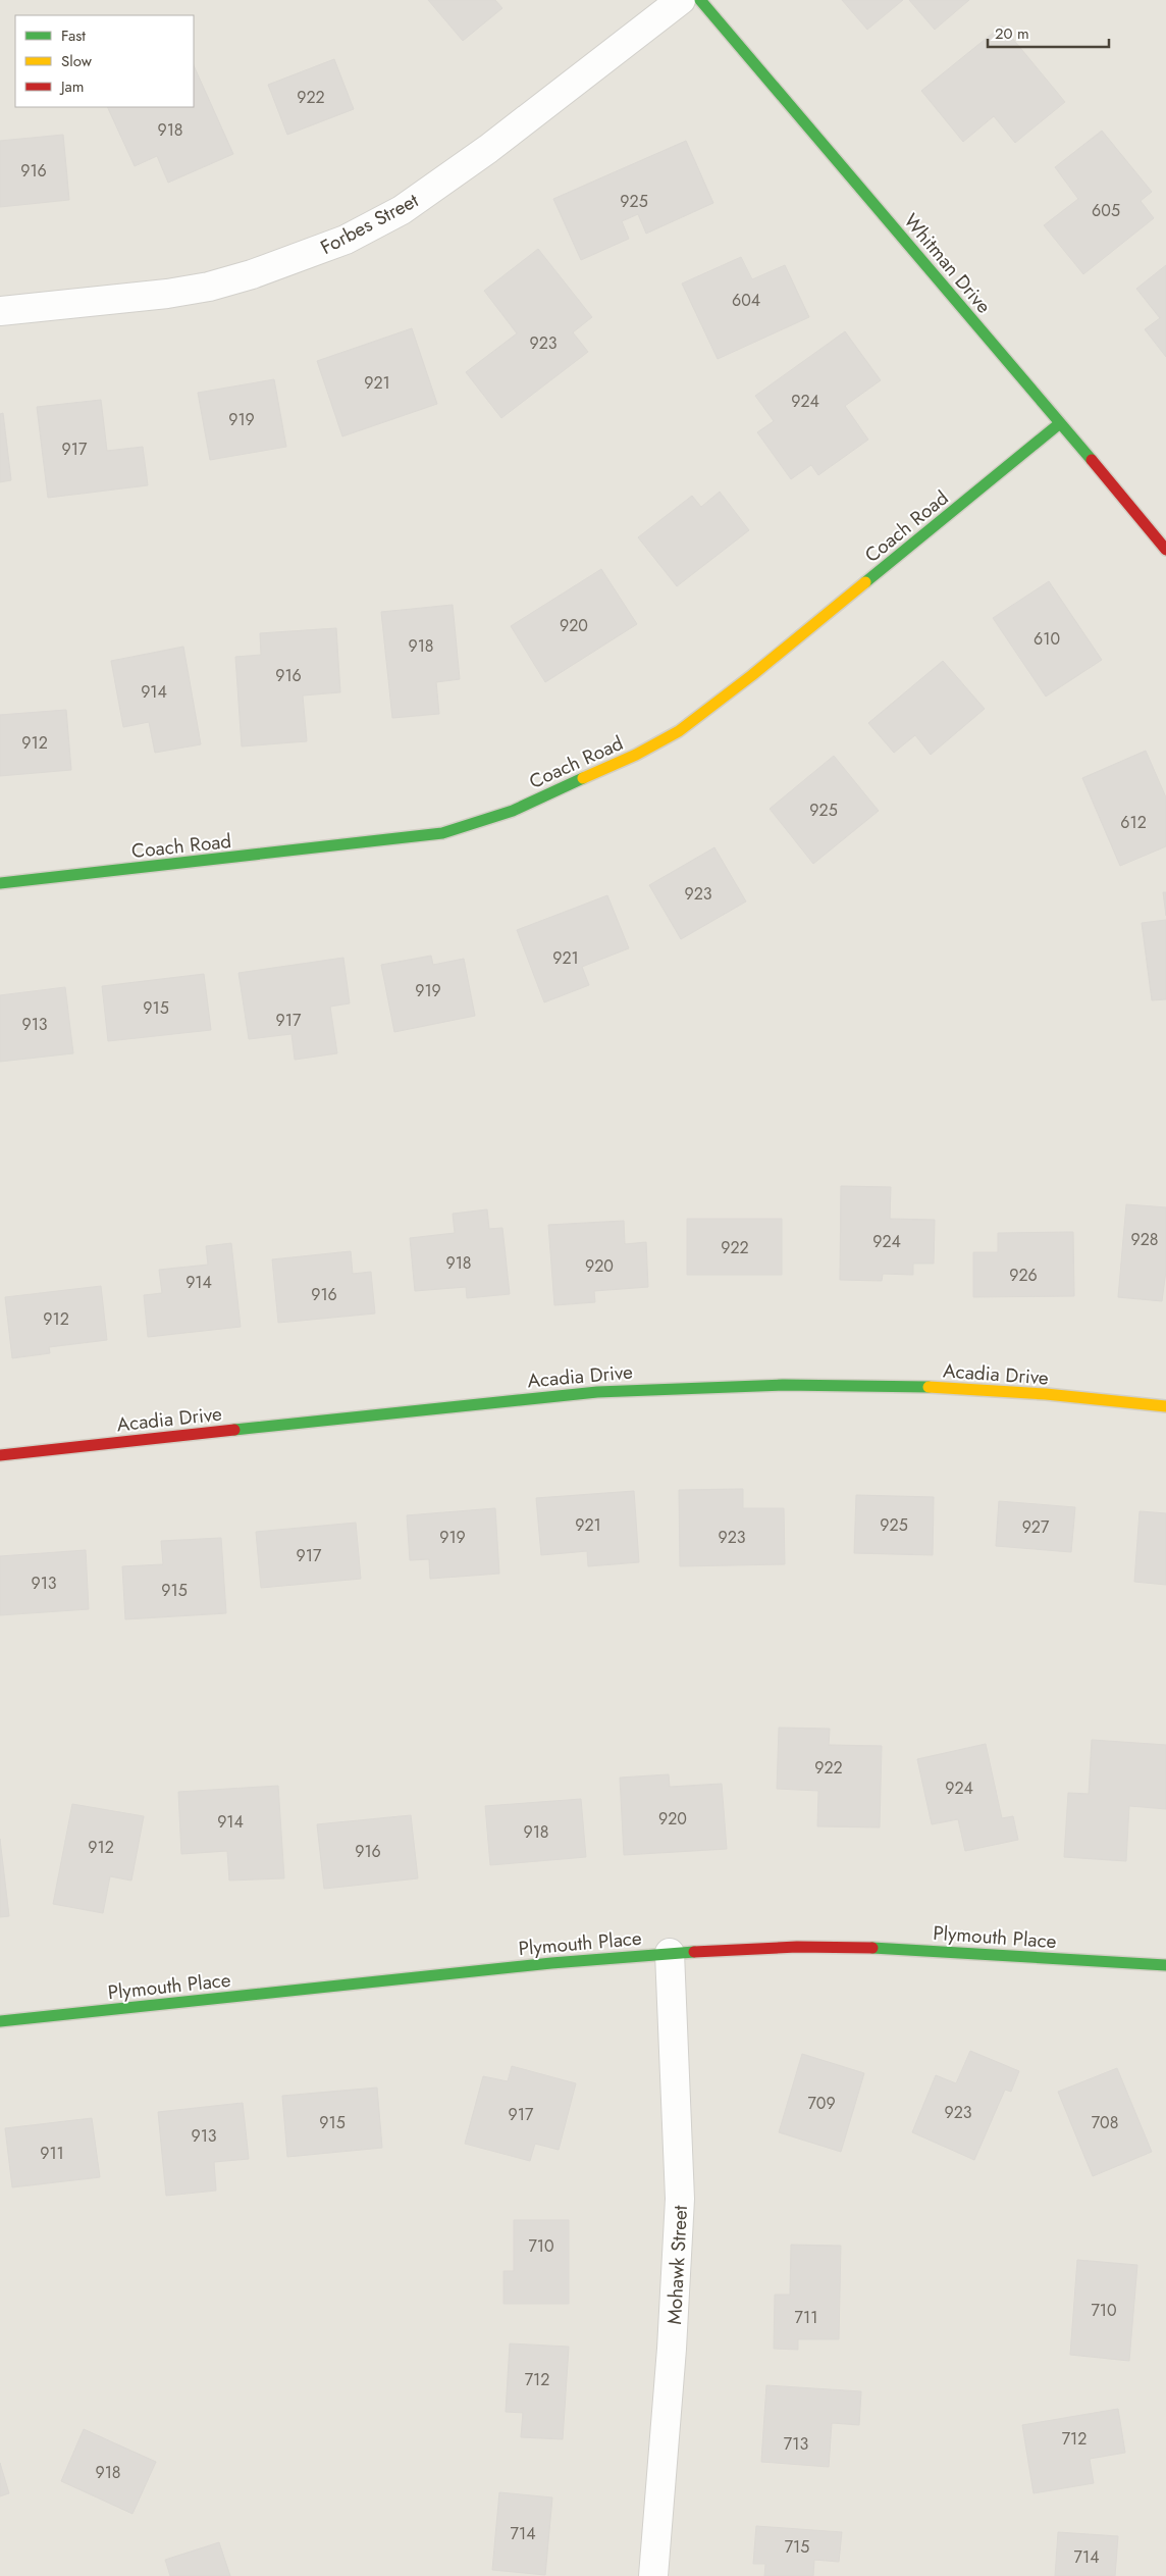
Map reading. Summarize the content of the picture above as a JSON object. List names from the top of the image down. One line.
{"streets":{"street":["Forbes Street","Whitman Drive","Coach Road","Acadia Drive","Plymouth Place","Mohawk Street"]},"crossings":[["Whitman Drive","Coach Road"],["Plymouth Place","Mohawk Street"]],"house_numbers":["922","918","916","925","605","604","923","921","924","919","917","920","610","918","916","914","912","925","612","923","921","919","915","917","913","928","924","922","918","920","926","914","916","912","921","925","927","919","923","917","913","915","922","924","920","914","918","912","916","709","923","917","915","708","913","911","710","710","711","712","712","713","918","714","715","714"],"legend":["Fast","Slow","Jam"],"scale_bar":"20 m"}
